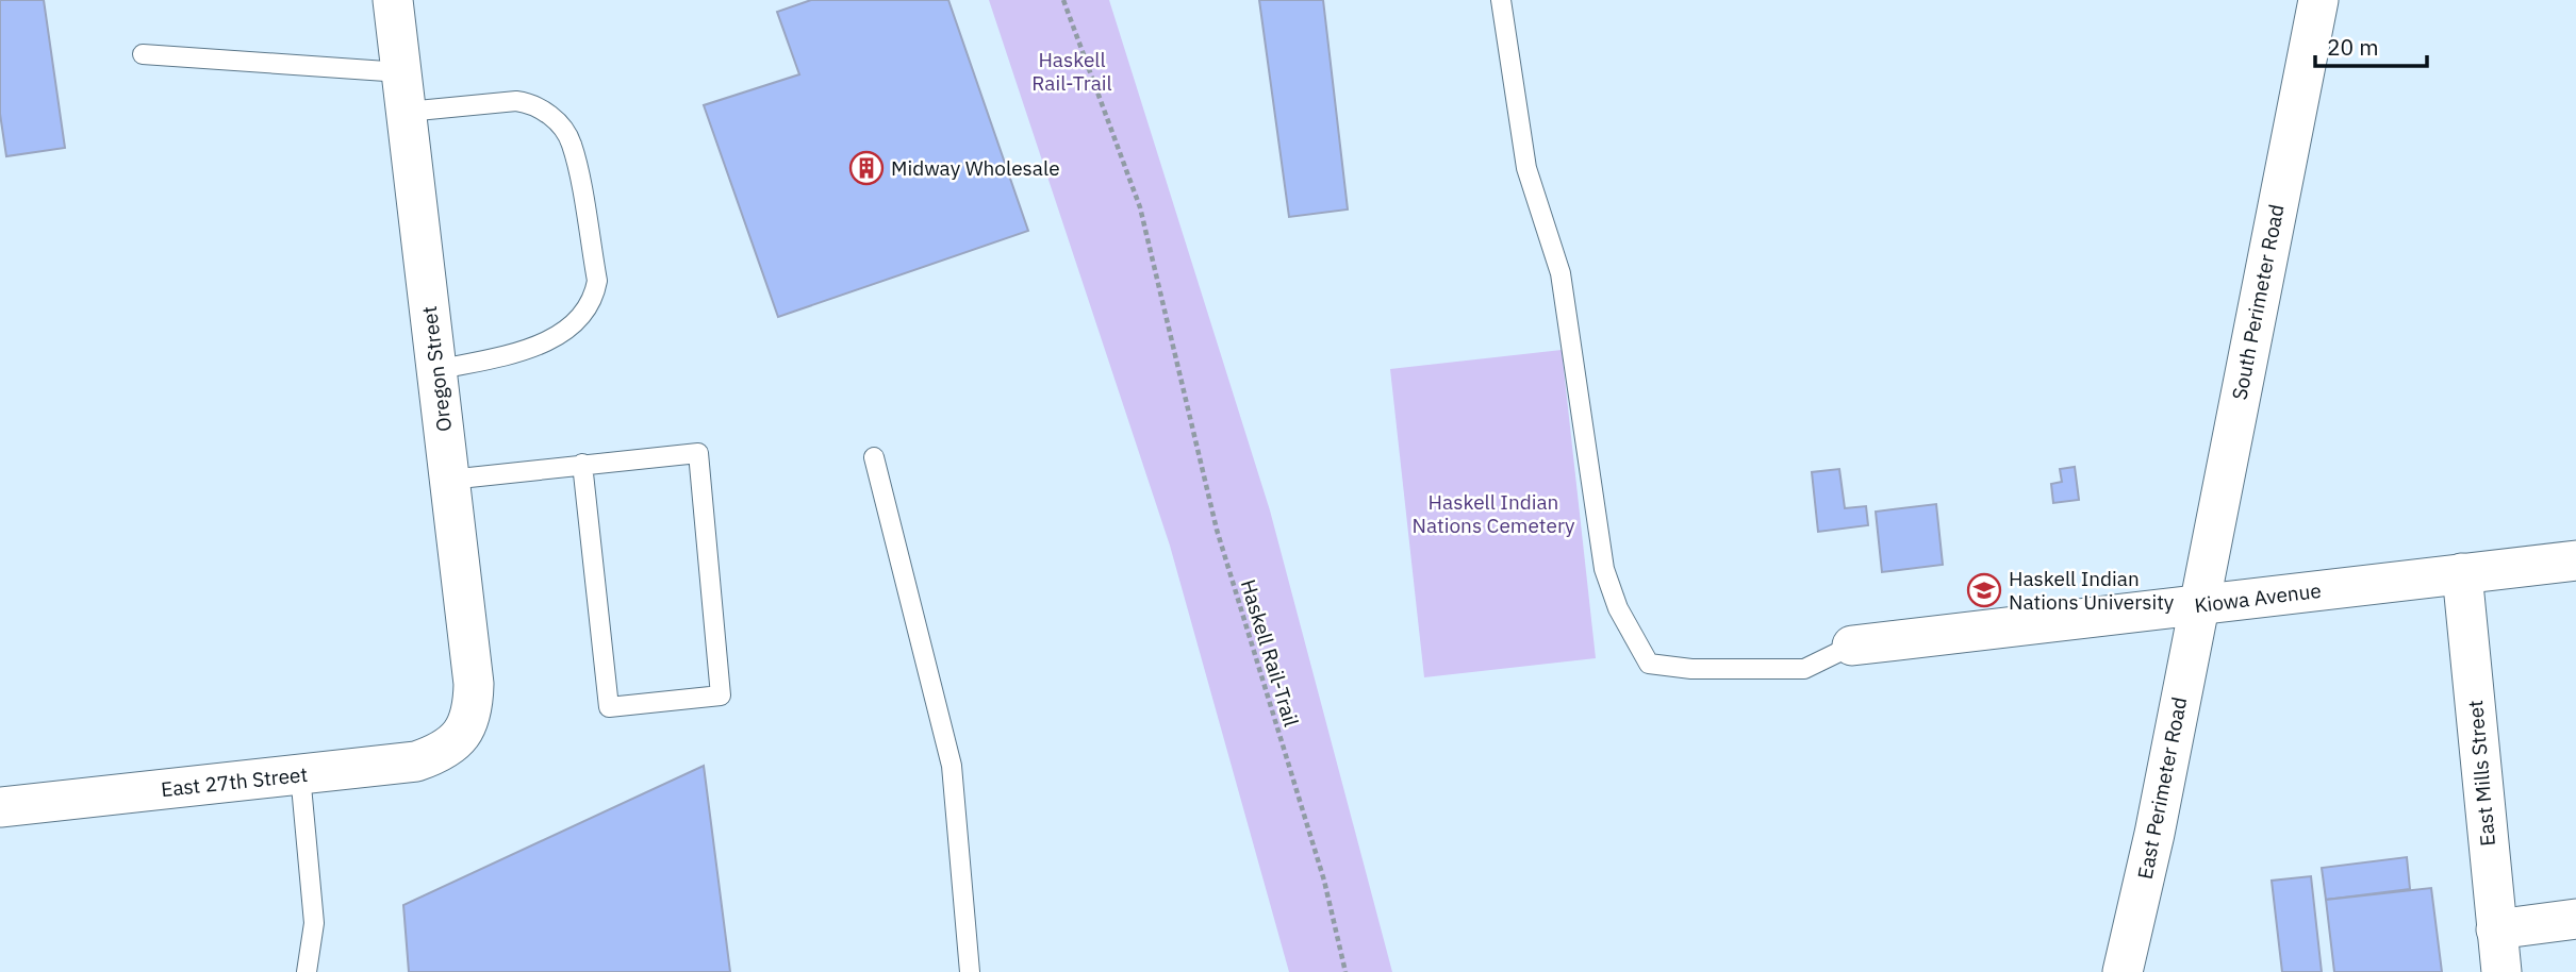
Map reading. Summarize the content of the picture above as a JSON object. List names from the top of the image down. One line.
{"streets":{"street":["South Perimeter Road","Oregon Street","Kiowa Avenue","East Mills Street","East 27th Street","East Perimeter Road"],"path":["Haskell Rail-Trail"]},"crossings":[["South Perimeter Road","Kiowa Avenue"],["South Perimeter Road","East Perimeter Road"],["Oregon Street","East 27th Street"],["Kiowa Avenue","East Mills Street"],["Kiowa Avenue","East Perimeter Road"]],"parks":["Haskell Rail-Trail","Haskell Indian Nations Cemetery"],"places":{"building":["Midway Wholesale"],"school or university":["Haskell Indian Nations University"]},"scale_bar":"20 m"}
